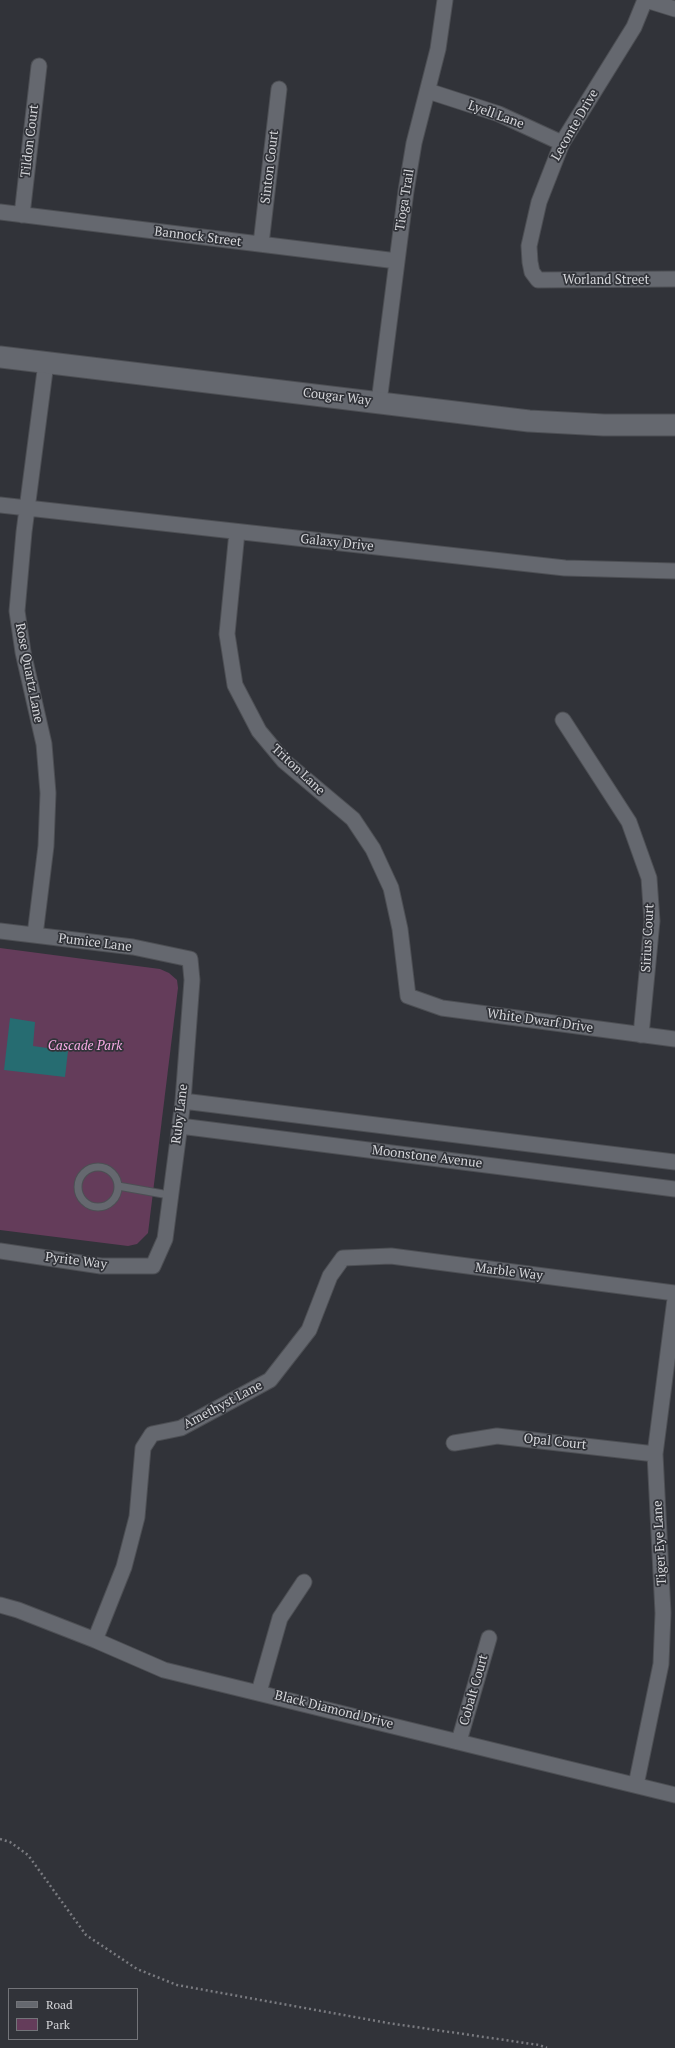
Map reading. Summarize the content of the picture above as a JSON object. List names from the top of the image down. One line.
{"streets":{"street":["Lyell Lane","Leconte Drive","Tildon Court","Sinton Court","Tioga Trail","Bannock Street","Worland Street","Cougar Way","Galaxy Drive","Rose Quartz Lane","Triton Lane","Sirius Court","Pumice Lane","White Dwarf Drive","Ruby Lane","Moonstone Avenue","Pyrite Way","Marble Way","Amethyst Lane","Opal Court","Tiger Eye Lane","Cobalt Court","Black Diamond Drive"]},"crossings":[["Lyell Lane","Leconte Drive"],["Lyell Lane","Tioga Trail"],["Leconte Drive","Worland Street"],["Tildon Court","Bannock Street"],["Sinton Court","Bannock Street"],["Tioga Trail","Bannock Street"],["Tioga Trail","Cougar Way"],["Cougar Way","Rose Quartz Lane"],["Galaxy Drive","Rose Quartz Lane"],["Galaxy Drive","Triton Lane"],["Rose Quartz Lane","Pumice Lane"],["Triton Lane","White Dwarf Drive"],["Sirius Court","White Dwarf Drive"],["Pumice Lane","Ruby Lane"],["Ruby Lane","Moonstone Avenue"],["Ruby Lane","Pyrite Way"],["Marble Way","Amethyst Lane"],["Amethyst Lane","Black Diamond Drive"],["Opal Court","Tiger Eye Lane"],["Tiger Eye Lane","Black Diamond Drive"],["Cobalt Court","Black Diamond Drive"]],"parks":["Cascade Park"],"legend":["Road","Park"]}
